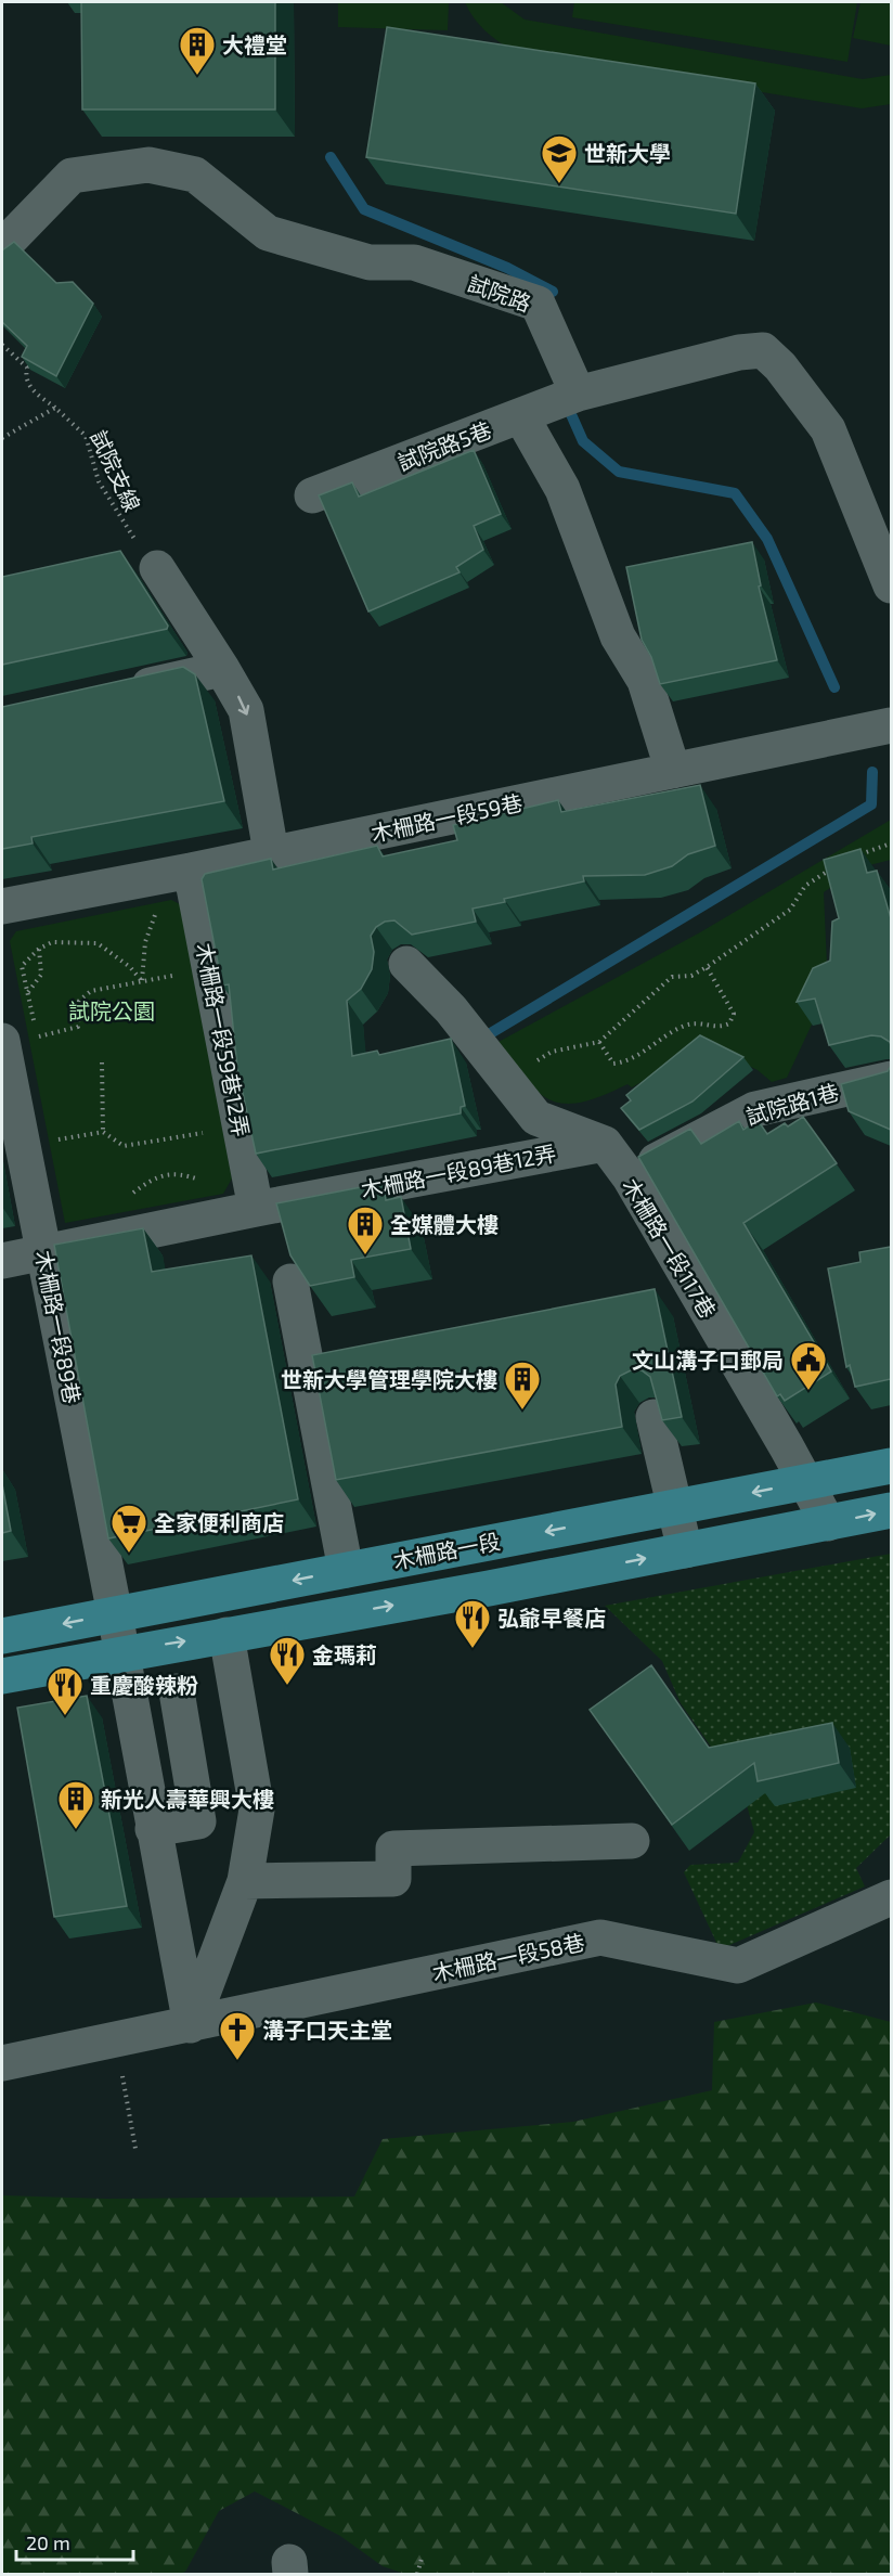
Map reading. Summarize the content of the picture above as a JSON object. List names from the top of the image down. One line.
{"streets":{"main road":["木柵路一段"],"street":["試院路","試院路5巷","木柵路一段59巷","木柵路一段59巷12弄","試院路1巷","木柵路一段89巷12弄","木柵路一段117巷","木柵路一段89巷","木柵路一段58巷"],"path":["試院支線"]},"crossings":[["試院路","試院路5巷"],["木柵路一段59巷","木柵路一段59巷12弄"],["木柵路一段59巷12弄","木柵路一段89巷12弄"],["試院路1巷","木柵路一段117巷"],["木柵路一段89巷12弄","木柵路一段117巷"],["木柵路一段89巷12弄","木柵路一段89巷"],["木柵路一段117巷","木柵路一段"],["木柵路一段89巷","木柵路一段"]],"parks":["試院公園"],"places":{"building":["大禮堂","全媒體大樓","世新大學管理學院大樓","新光人壽華興大樓"],"school or university":["世新大學"],"public building":["文山溝子口郵局"],"supermarket":["全家便利商店"],"restaurant":["弘爺早餐店","金瑪莉","重慶酸辣粉"],"church":["溝子口天主堂"]},"scale_bar":"20 m"}
